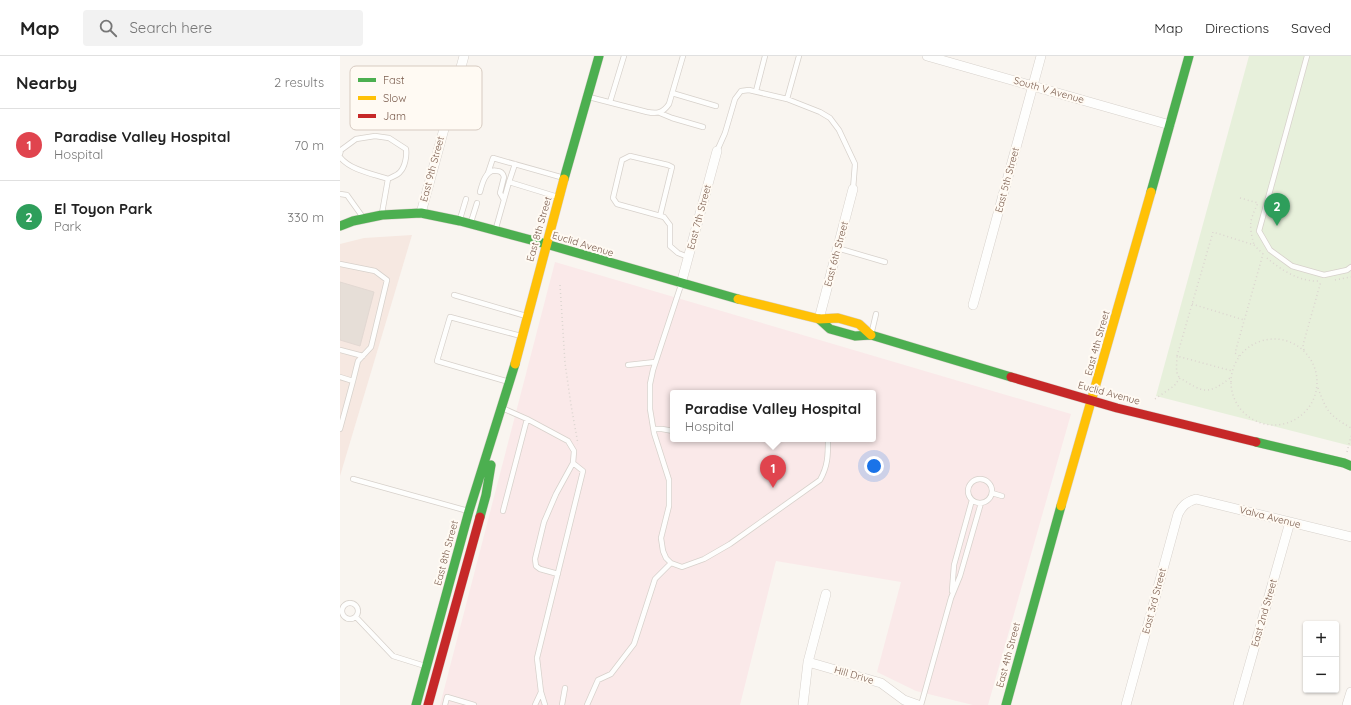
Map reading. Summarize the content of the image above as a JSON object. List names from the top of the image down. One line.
{"streets":{"main road":["East 8th Street","Euclid Avenue","East 4th Street"],"street":["South V Avenue","East 9th Street","East 5th Street","East 7th Street","East 6th Street","Valva Avenue","East 3rd Street","East 2nd Street","Hill Drive"]},"crossings":[["South V Avenue","East 5th Street"],["South V Avenue","East 4th Street"],["East 9th Street","Euclid Avenue"],["East 7th Street","Euclid Avenue"],["East 8th Street","Euclid Avenue"],["Euclid Avenue","East 6th Street"],["Euclid Avenue","East 4th Street"],["Valva Avenue","East 3rd Street"],["Valva Avenue","East 2nd Street"]],"legend":["Fast","Slow","Jam"],"page":{"header":"Map","search":"Search here","nav":["Map","Directions","Saved"],"heading":["Nearby","2 results"],"list":[{"mark":"1","name":"Paradise Valley Hospital","note":"Hospital","value":"70 m"},{"mark":"2","name":"El Toyon Park","note":"Park","value":"330 m"}],"pins":["2","1"],"popup":["Paradise Valley Hospital","Hospital"],"map_buttons":["+","−"]}}
